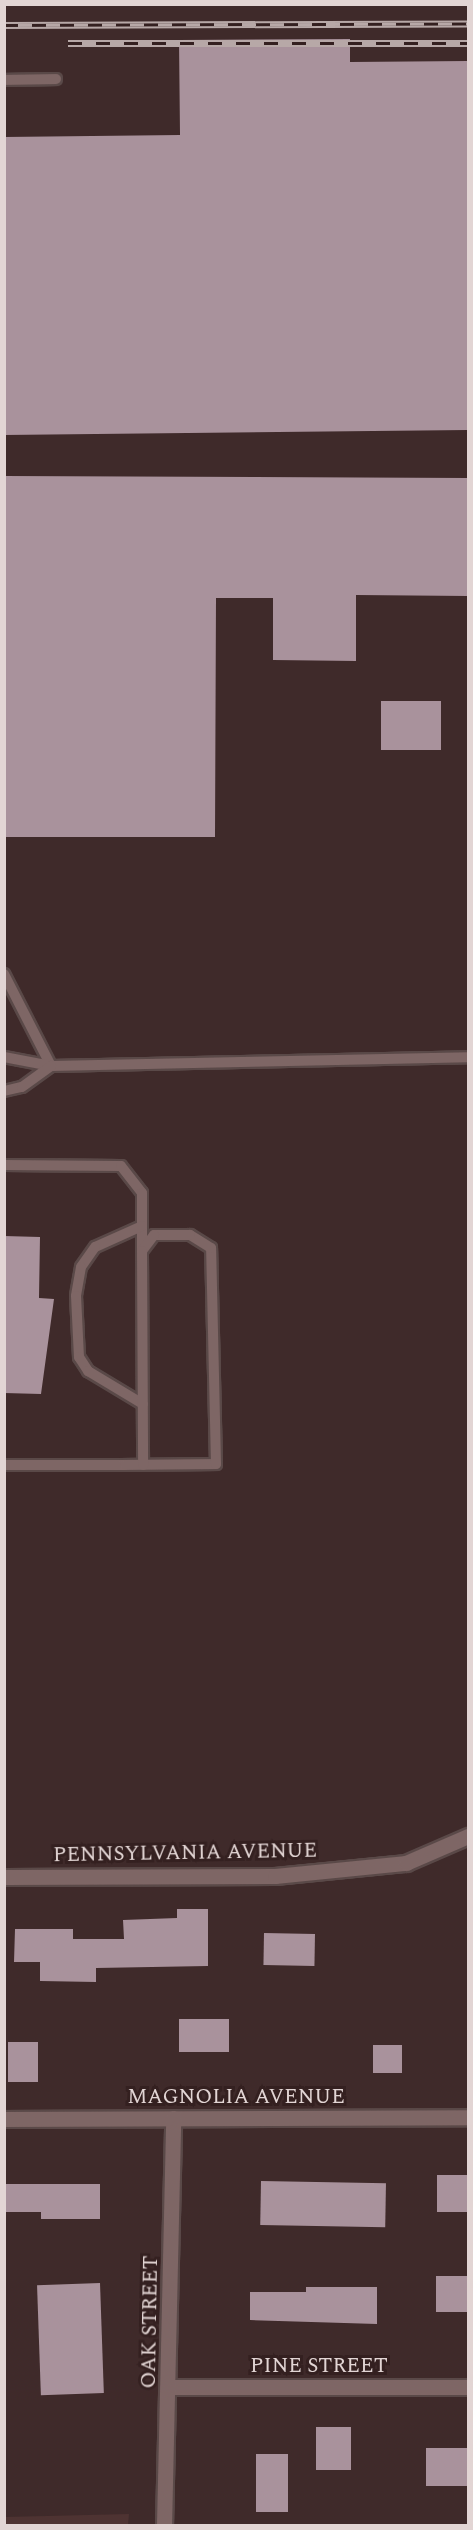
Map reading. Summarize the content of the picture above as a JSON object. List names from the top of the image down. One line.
{"streets":{"street":["PENNSYLVANIA AVENUE","MAGNOLIA AVENUE","OAK STREET","PINE STREET"]},"crossings":[["MAGNOLIA AVENUE","OAK STREET"],["OAK STREET","PINE STREET"]]}
